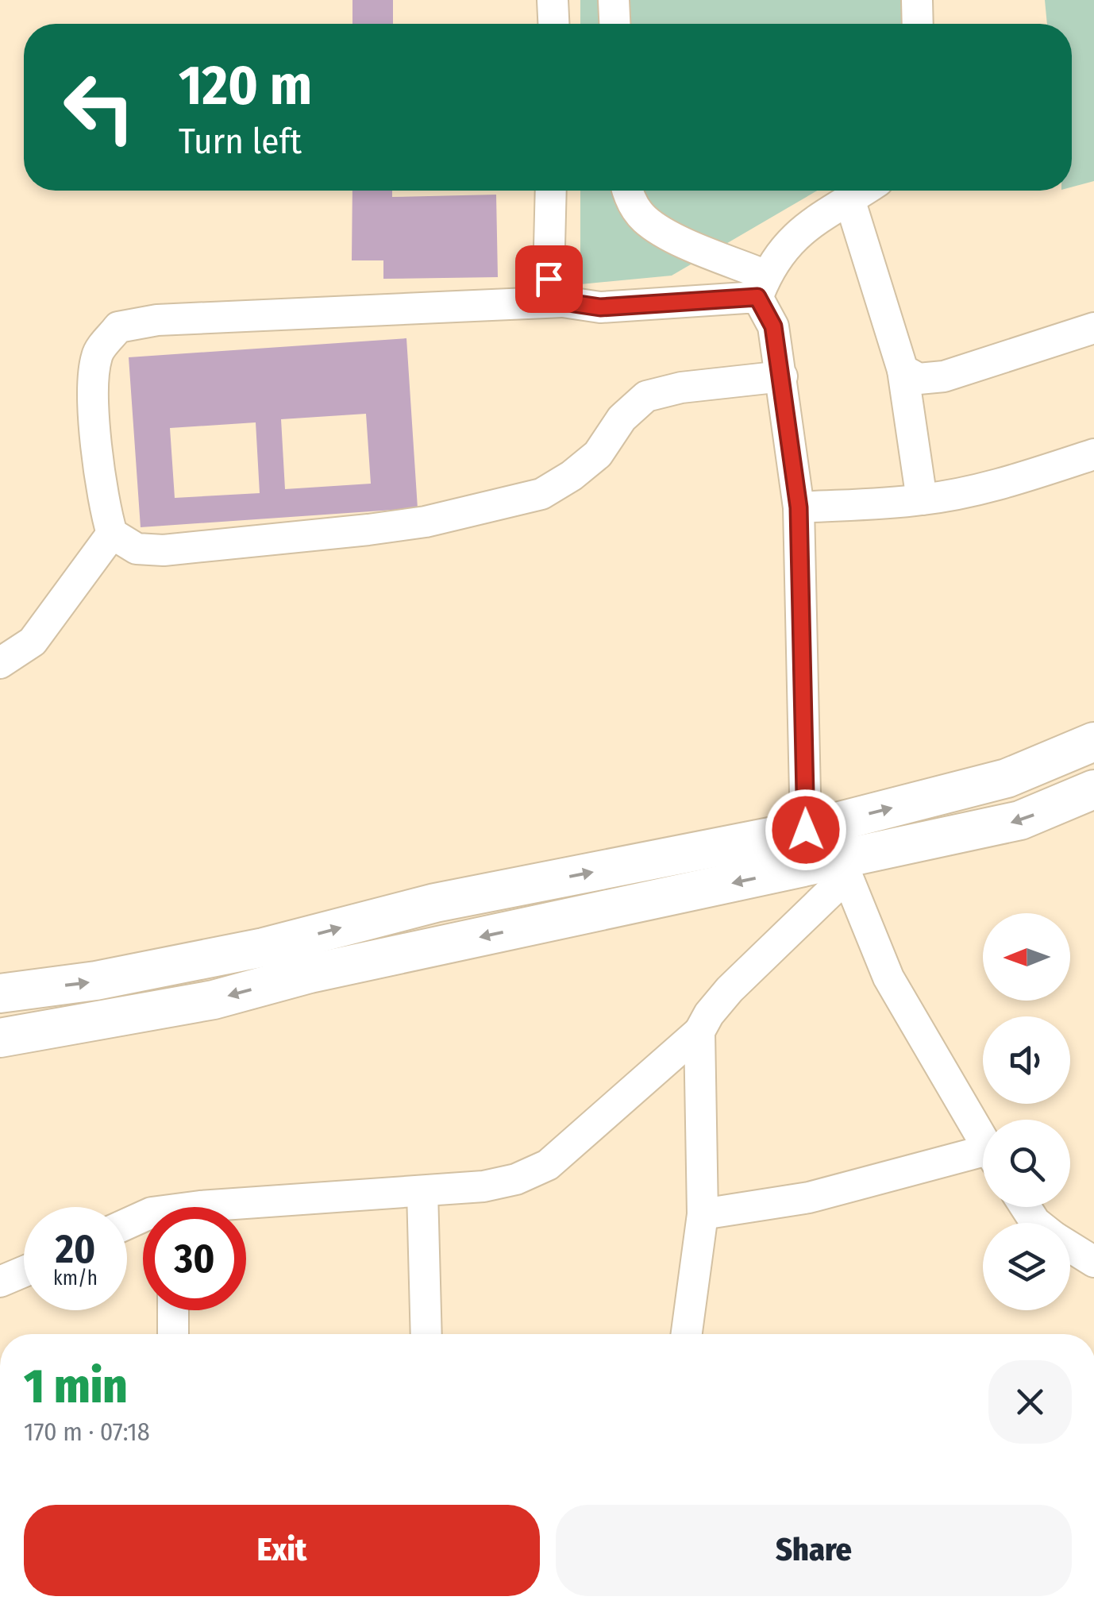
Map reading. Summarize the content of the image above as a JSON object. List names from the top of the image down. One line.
{"north":"left","page":{"turn":["120 m","Turn left"],"speed":"20 km/h","limit":"30","heading":["1 min","170 m · 07:18"],"buttons":["Exit","Share"]}}
